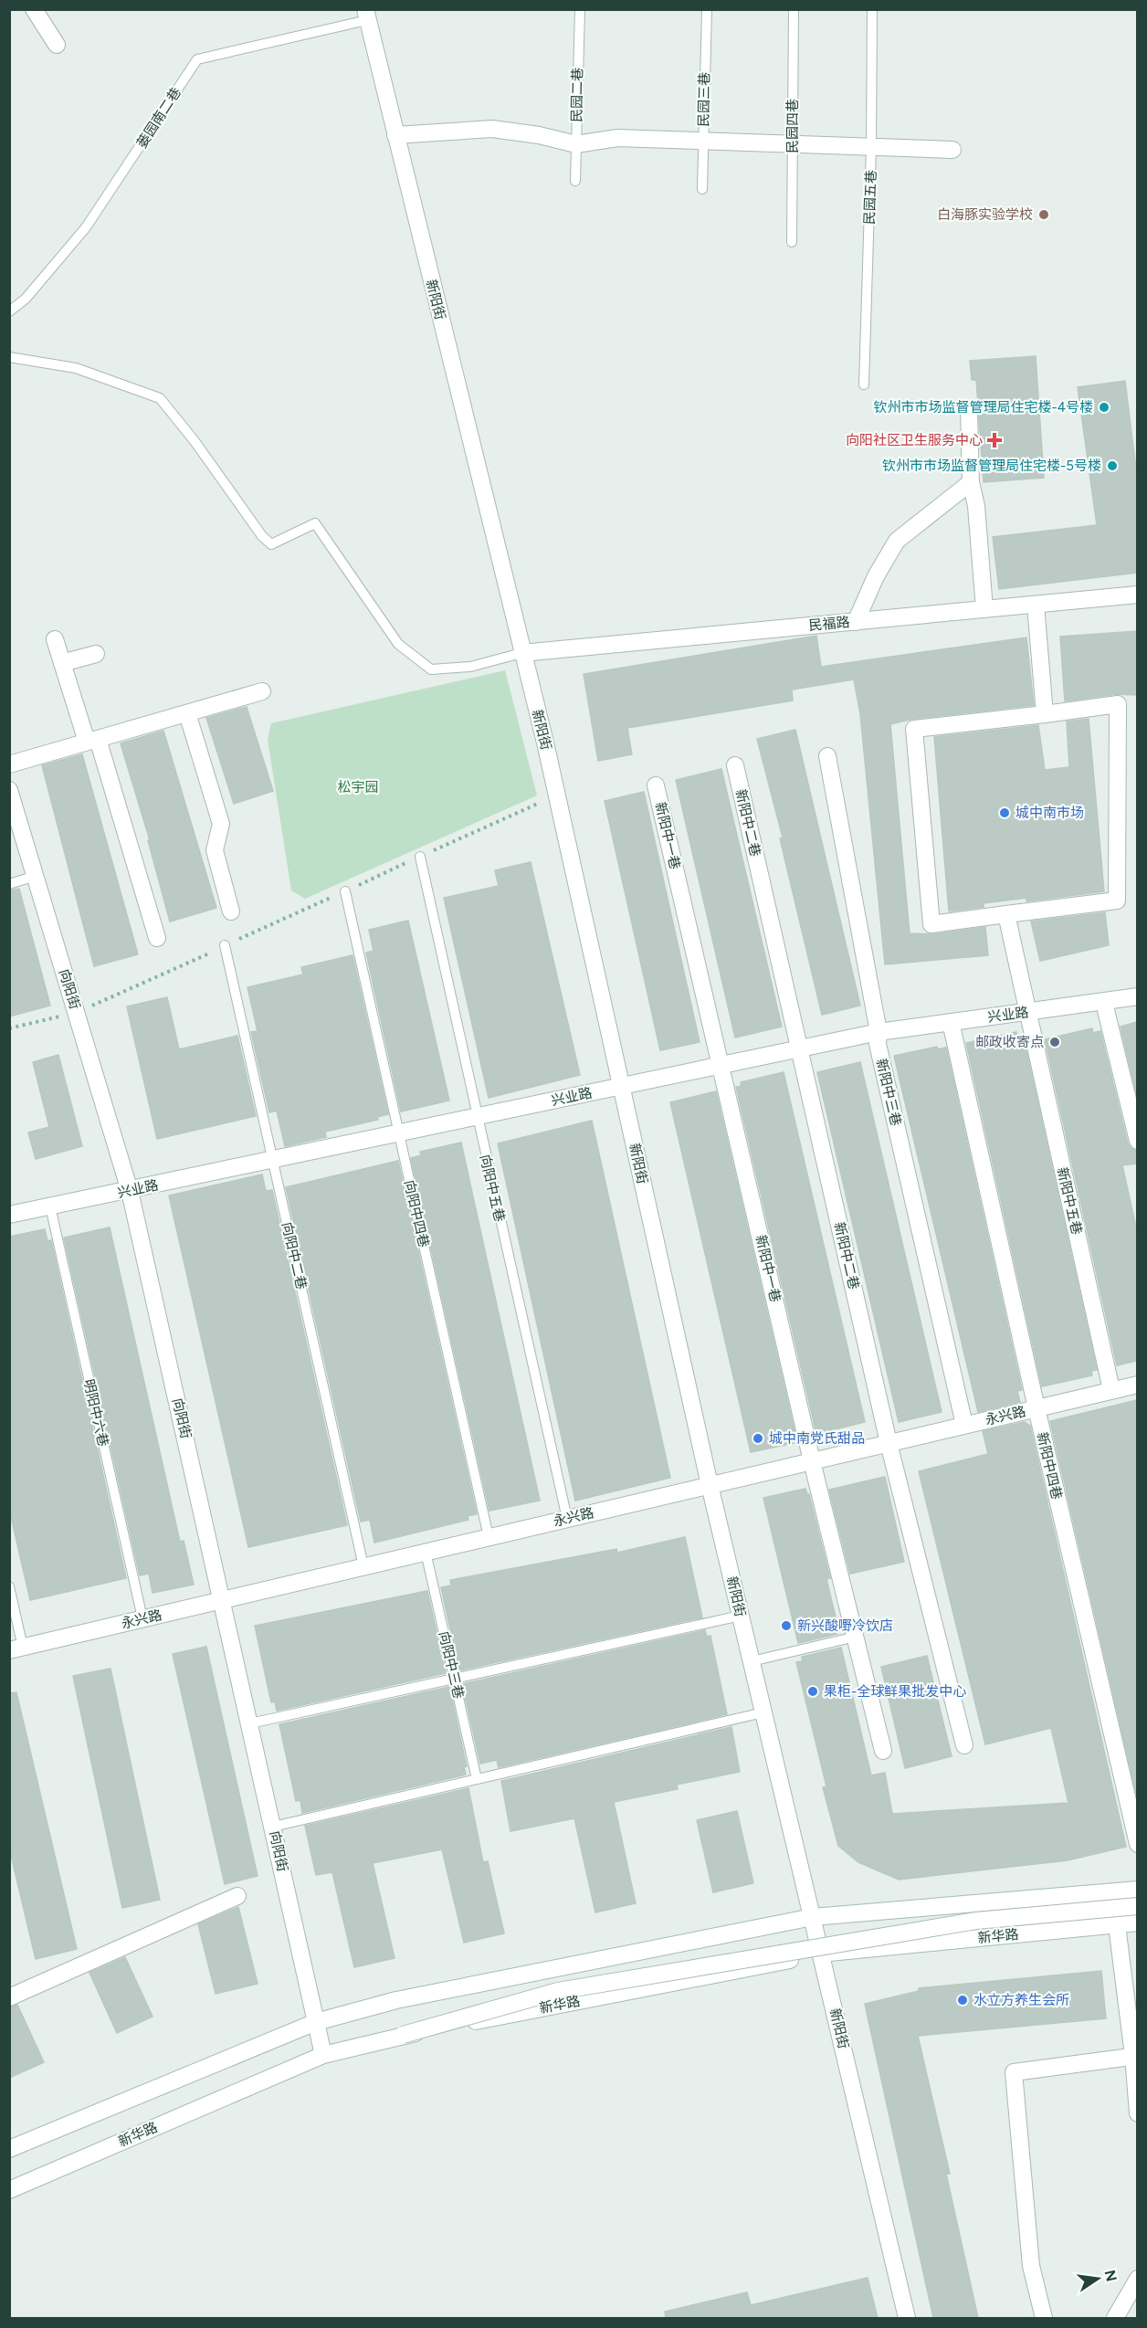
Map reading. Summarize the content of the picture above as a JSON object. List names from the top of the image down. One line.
{"streets":{"street":["新阳街","民福路","新阳中二巷","新阳中一巷","向阳街","兴业路","新阳中三巷","新阳中五巷","永兴路","新阳中四巷","新华路"],"lane":["民园二巷","民园三巷","蒌园南二巷","民园四巷","民园五巷","向阳中五巷","向阳中四巷","向阳中二巷","明阳中六巷","向阳中三巷"]},"crossings":[["蒌园南二巷","新阳街"],["新阳街","民福路"],["新阳街","兴业路"],["新阳街","永兴路"],["新阳街","新华路"],["新阳中二巷","兴业路"],["新阳中二巷","永兴路"],["新阳中一巷","兴业路"],["新阳中一巷","永兴路"],["向阳街","兴业路"],["向阳街","永兴路"],["向阳街","新华路"],["兴业路","新阳中三巷"],["兴业路","向阳中五巷"],["兴业路","新阳中五巷"],["兴业路","向阳中四巷"],["兴业路","向阳中二巷"],["兴业路","明阳中六巷"],["兴业路","新阳中四巷"],["新阳中三巷","永兴路"],["向阳中五巷","永兴路"],["新阳中五巷","永兴路"],["向阳中四巷","永兴路"],["向阳中二巷","永兴路"],["明阳中六巷","永兴路"],["永兴路","新阳中四巷"],["永兴路","向阳中三巷"]],"parks":["松宇园"],"places":{"other":["白海豚实验学校","钦州市市场监督管理局住宅楼-4号楼","钦州市市场监督管理局住宅楼-5号楼","城中南市场","邮政收寄点","城中南党氏甜品","新兴酸嘢冷饮店","果柜-全球鲜果批发中心","水立方养生会所"],"health":["向阳社区卫生服务中心"]},"north":"right"}
